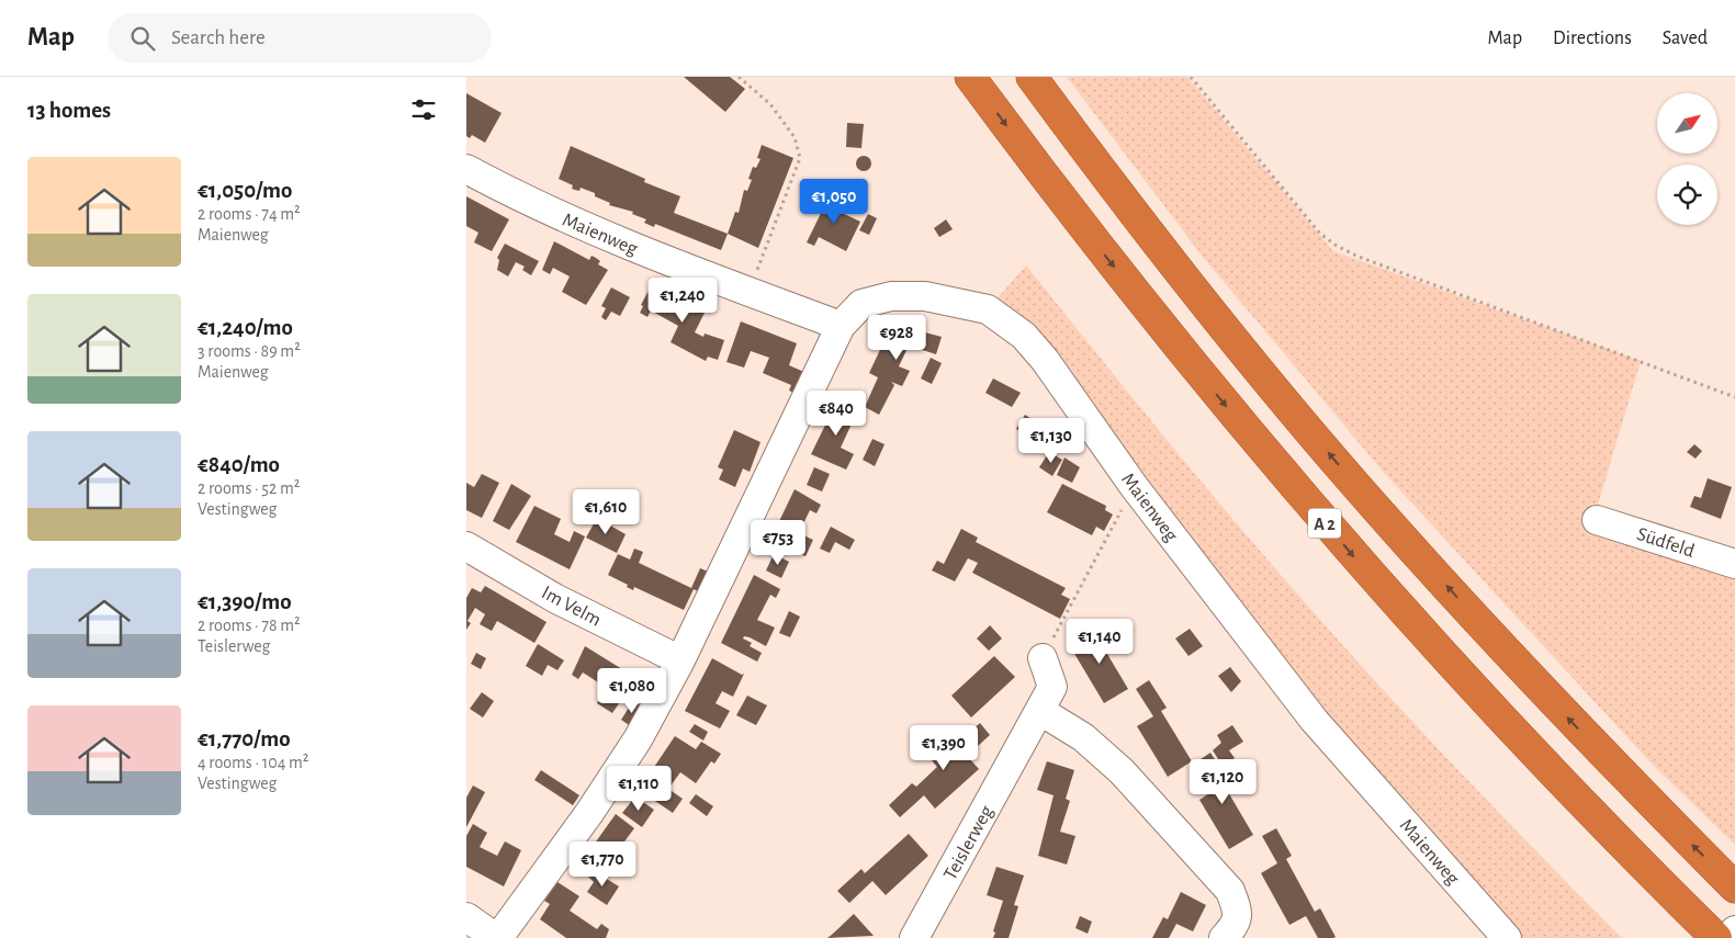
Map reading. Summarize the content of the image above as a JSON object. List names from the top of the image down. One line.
{"streets":{"highway":["A 2"],"street":["Maienweg","Südfeld","Im Velm","Teislerweg"]},"north":"top right","page":{"header":"Map","search":"Search here","nav":["Map","Directions","Saved"],"heading":"13 homes","list":[{"name":"€1,050/mo","note":"2 rooms · 74 m² · Maienweg"},{"name":"€1,240/mo","note":"3 rooms · 89 m² · Maienweg"},{"name":"€840/mo","note":"2 rooms · 52 m² · Vestingweg"},{"name":"€1,390/mo","note":"2 rooms · 78 m² · Teislerweg"},{"name":"€1,770/mo","note":"4 rooms · 104 m² · Vestingweg"}],"price":["€1,050","€1,240","€928","€840","€1,130","€1,610","€753","€1,140","€1,080","€1,390","€1,120","€1,110","€1,770"]}}
